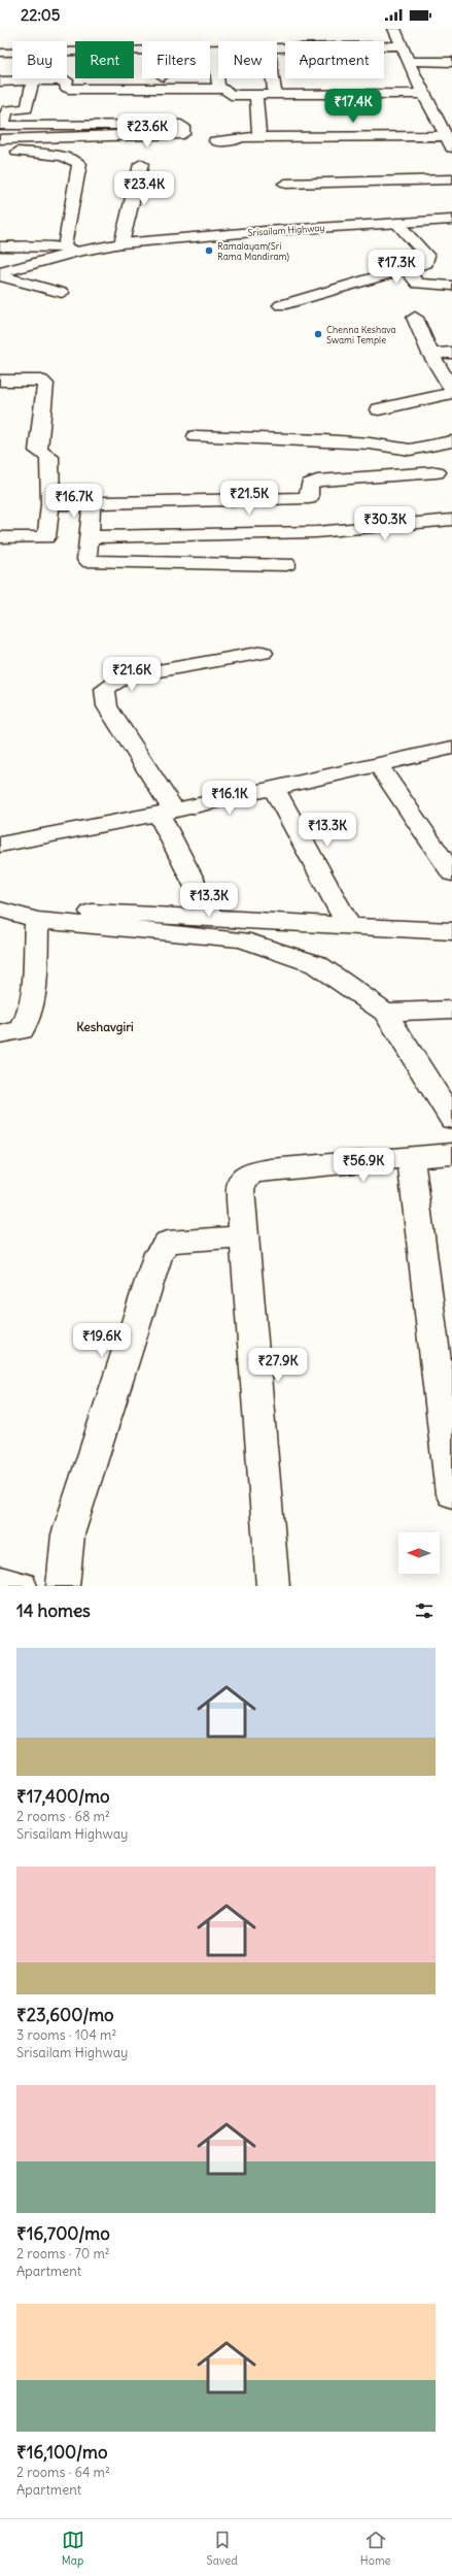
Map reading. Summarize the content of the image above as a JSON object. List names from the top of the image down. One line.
{"streets":{"main road":["Srisailam Highway"]},"districts":["Keshavgiri"],"places":["Ramalayam(Sri Rama Mandiram)","Chenna Keshava Swami Temple"],"north":"left","page":{"status":"22:05","chip":["Buy","Rent","Filters","New","Apartment"],"price":["₹17.4K","₹23.6K","₹23.4K","₹17.3K","₹21.5K","₹16.7K","₹30.3K","₹21.6K","₹16.1K","₹13.3K","₹13.3K","₹56.9K","₹19.6K","₹27.9K"],"heading":"14 homes","list":[{"name":"₹17,400/mo","note":"2 rooms · 68 m² · Srisailam Highway"},{"name":"₹23,600/mo","note":"3 rooms · 104 m² · Srisailam Highway"},{"name":"₹16,700/mo","note":"2 rooms · 70 m² · Apartment"},{"name":"₹16,100/mo","note":"2 rooms · 64 m² · Apartment"}],"tabs":["Map","Saved","Home"]}}
